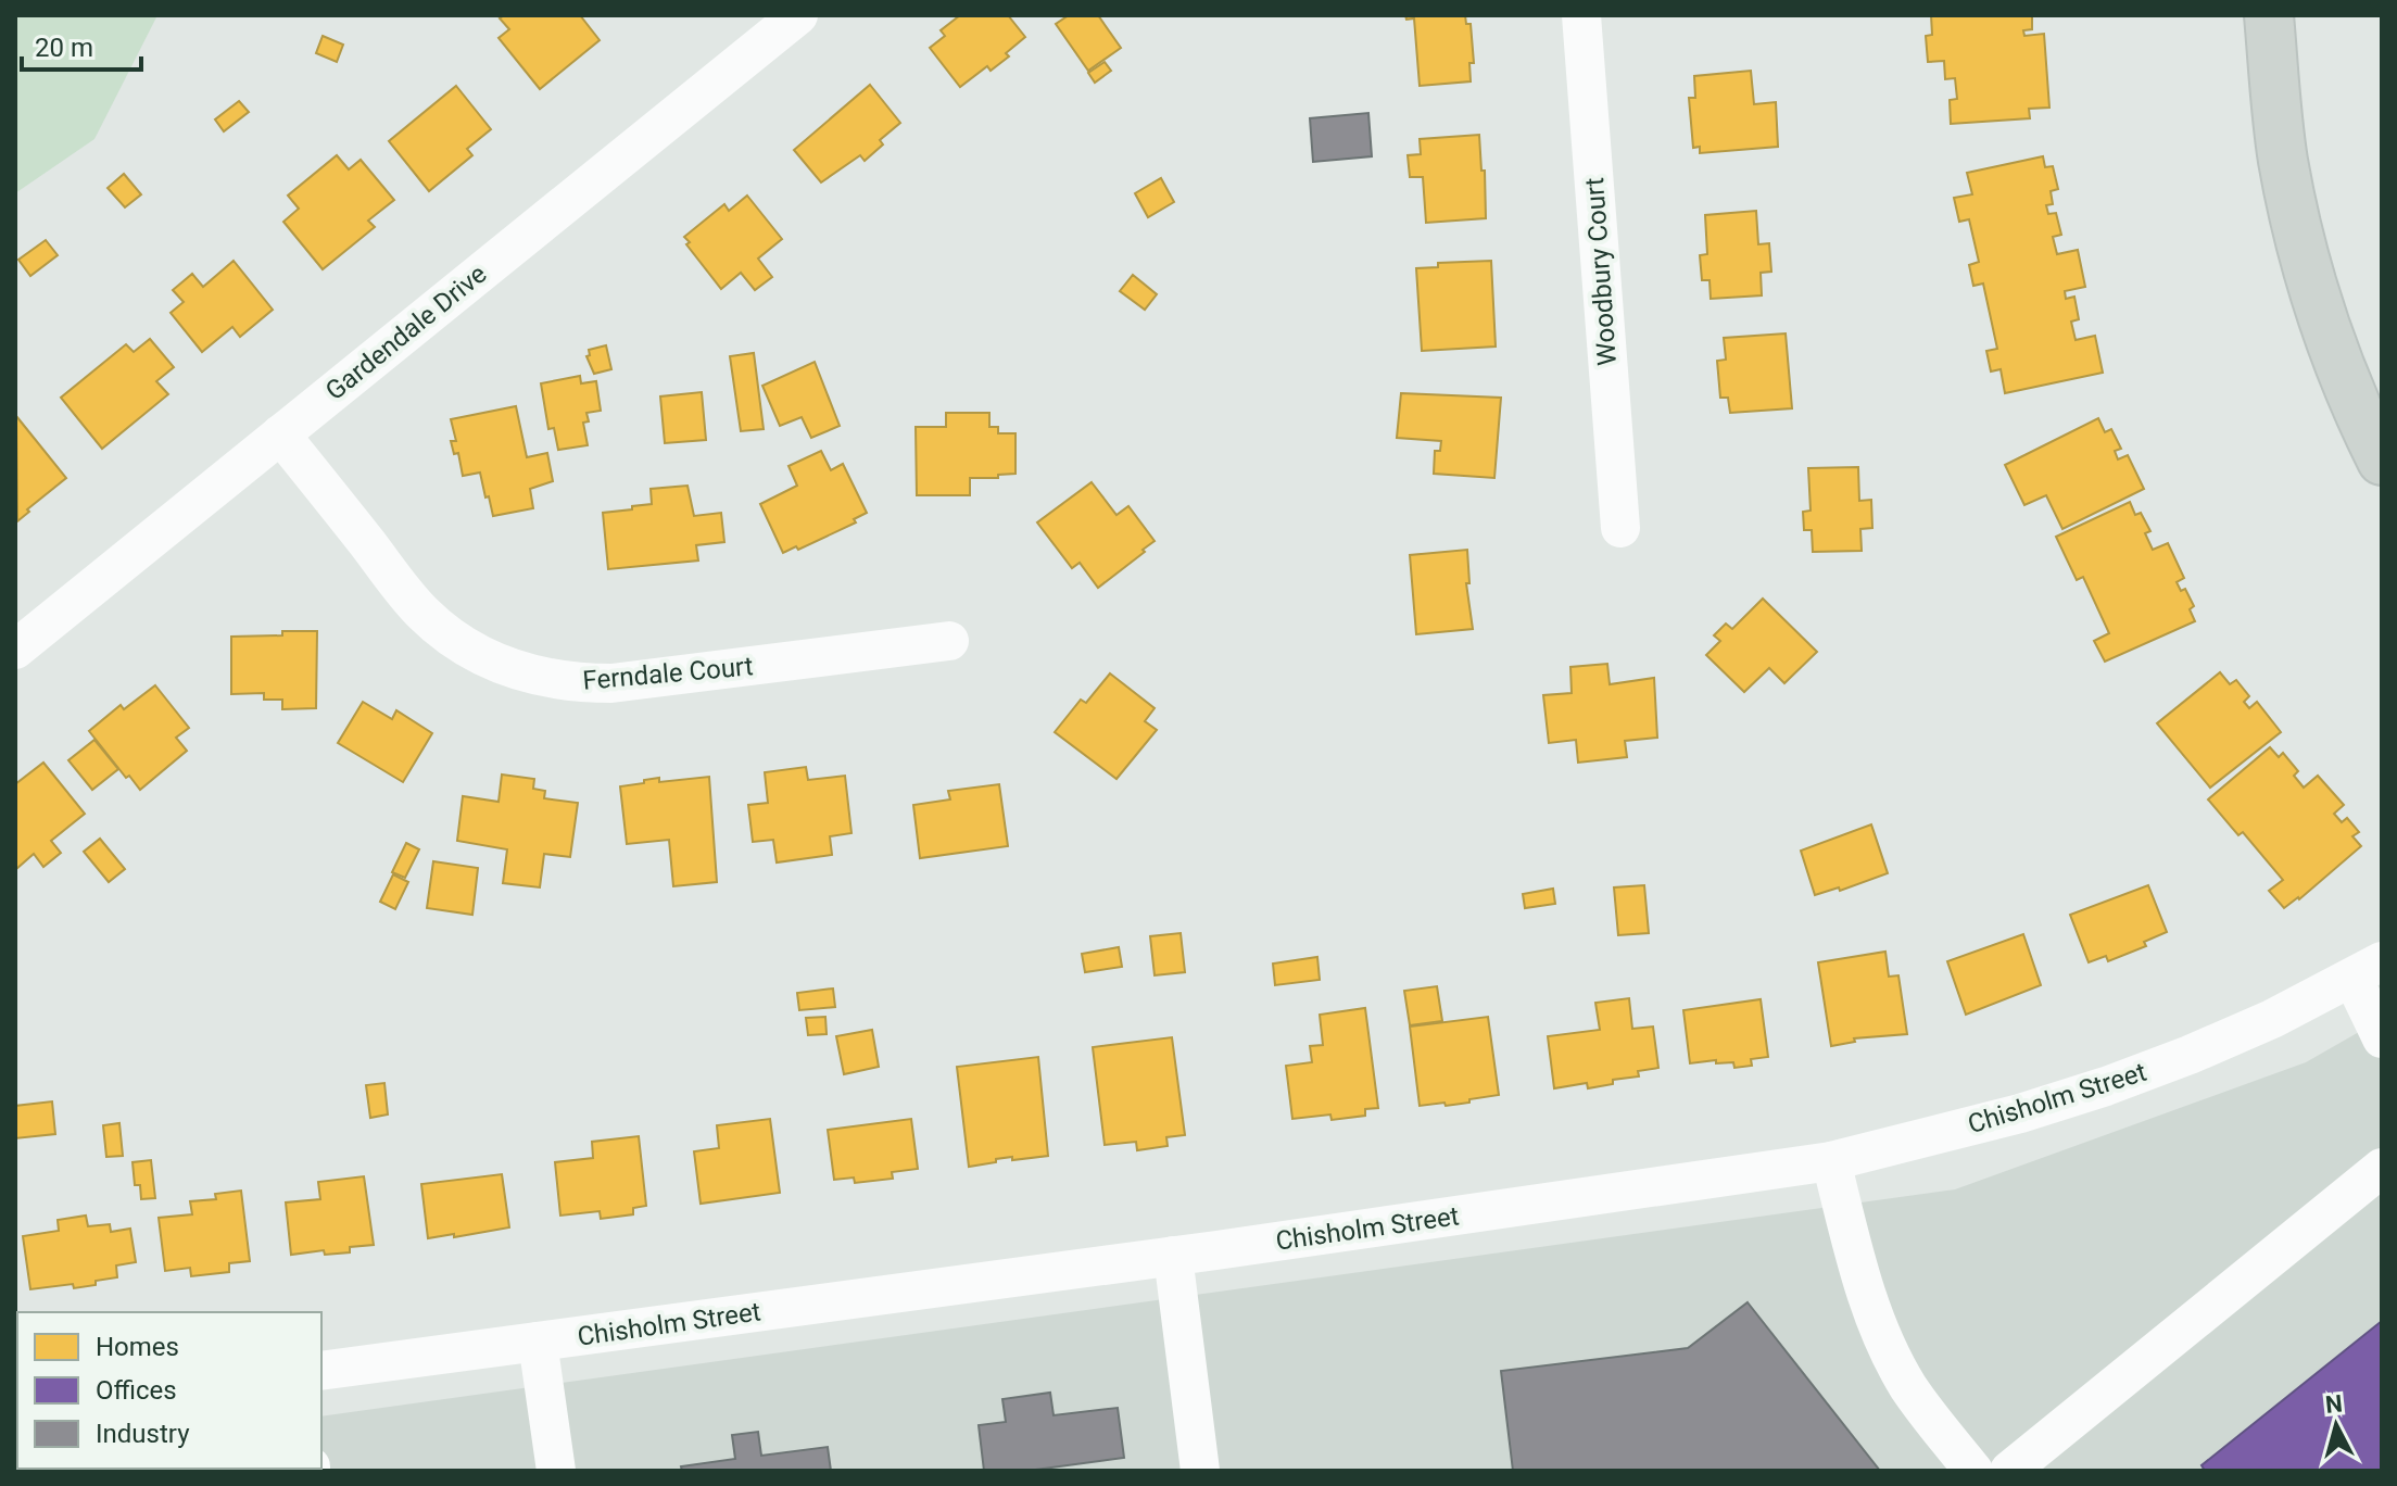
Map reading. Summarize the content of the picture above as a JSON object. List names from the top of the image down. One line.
{"streets":{"street":["Woodbury Court","Gardendale Drive","Ferndale Court","Chisholm Street"]},"crossings":[["Gardendale Drive","Ferndale Court"]],"legend":["Homes","Offices","Industry"],"scale_bar":"20 m","north":"top"}
